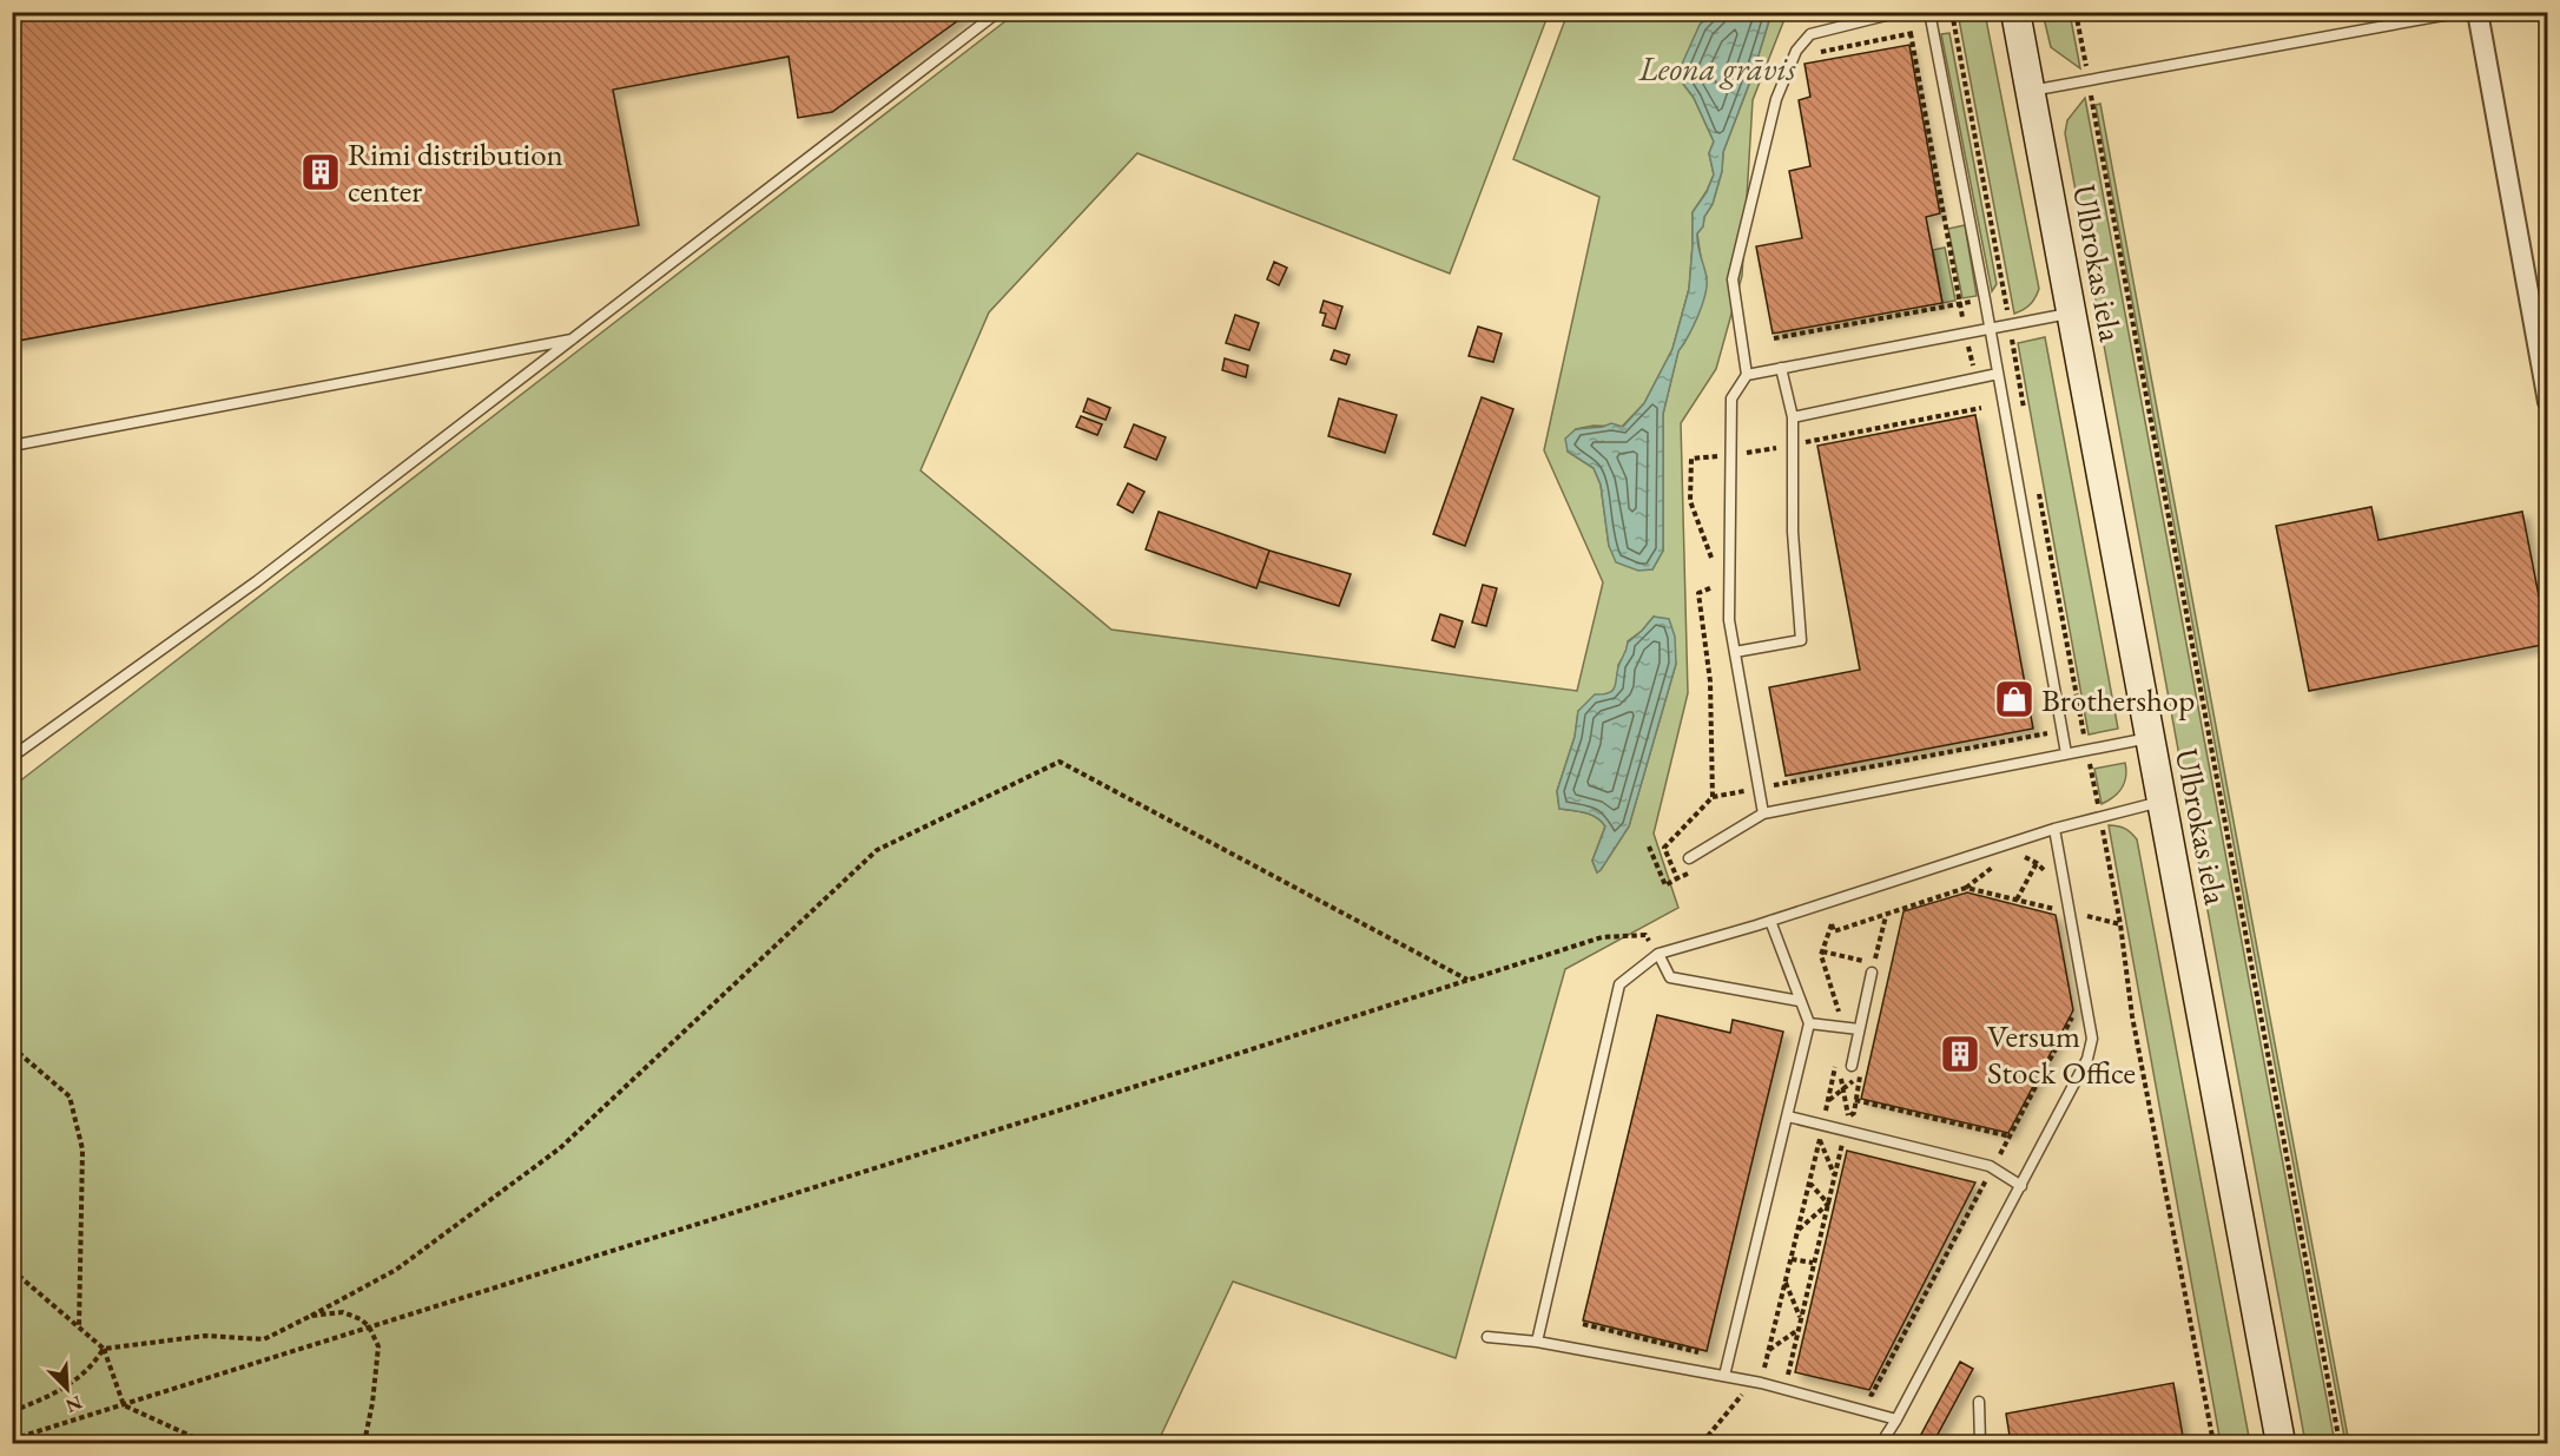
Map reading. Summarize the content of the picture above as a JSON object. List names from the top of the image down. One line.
{"streets":{"main road":["Ulbrokas iela"]},"water":["Leona grāvis"],"places":{"building":["Rimi distribution center","Versum Stock Office"],"shop":["Brothershop"]},"north":"bottom right"}
